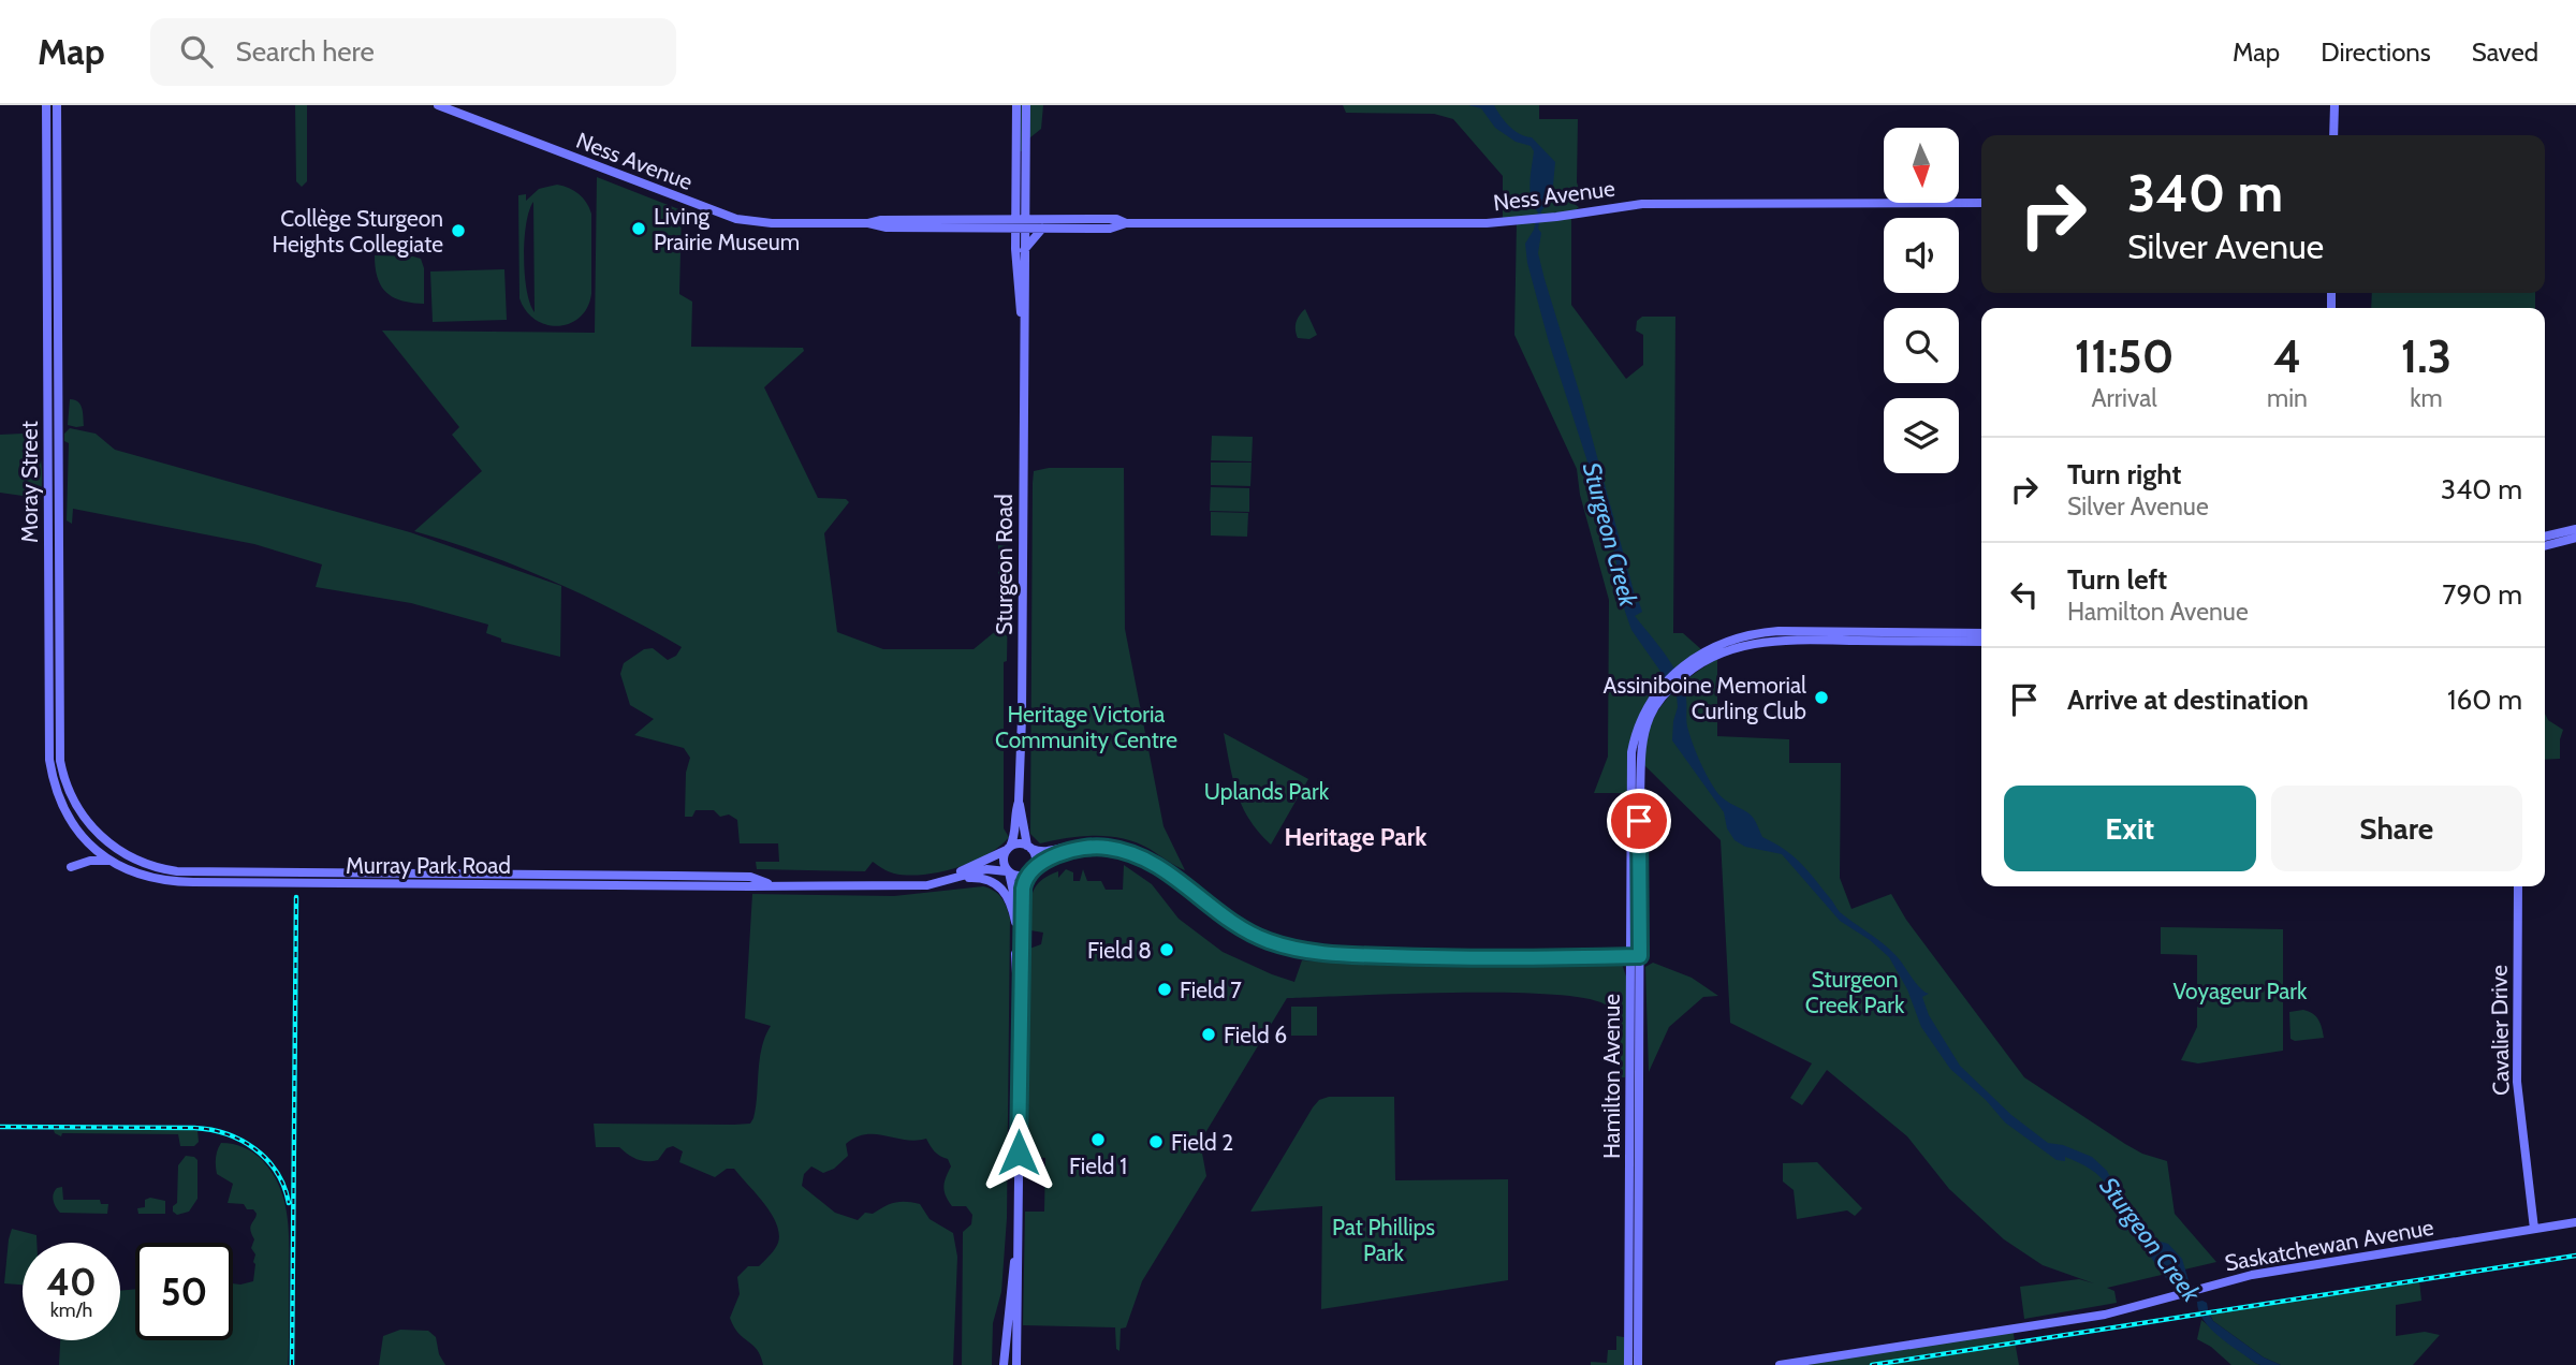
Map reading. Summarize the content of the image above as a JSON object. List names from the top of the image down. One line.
{"streets":{"street":["Ness Avenue","Moray Street","Sturgeon Road","Murray Park Road","Cavalier Drive","Hamilton Avenue","Saskatchewan Avenue"]},"crossings":[["Ness Avenue","Sturgeon Road"],["Moray Street","Murray Park Road"],["Sturgeon Road","Murray Park Road"],["Cavalier Drive","Saskatchewan Avenue"]],"districts":["Heritage Park"],"water":["Sturgeon Creek"],"parks":["Heritage Victoria Community Centre","Uplands Park","Sturgeon Creek Park","Voyageur Park","Pat Phillips Park"],"places":["Living Prairie Museum","Collège Sturgeon Heights Collegiate","Assiniboine Memorial Curling Club","Field 8","Field 7","Field 6","Field 1","Field 2"],"north":"bottom","page":{"header":"Map","search":"Search here","nav":["Map","Directions","Saved"],"turn":["340 m","Silver Avenue"],"eta":["11:50","Arrival","4","min","1.3","km"],"list":[{"name":"Turn right","note":"Silver Avenue","value":"340 m"},{"name":"Turn left","note":"Hamilton Avenue","value":"790 m"},{"name":"Arrive at destination","value":"160 m"}],"buttons":["Exit","Share"],"speed":"40 km/h","limit":"50"}}
